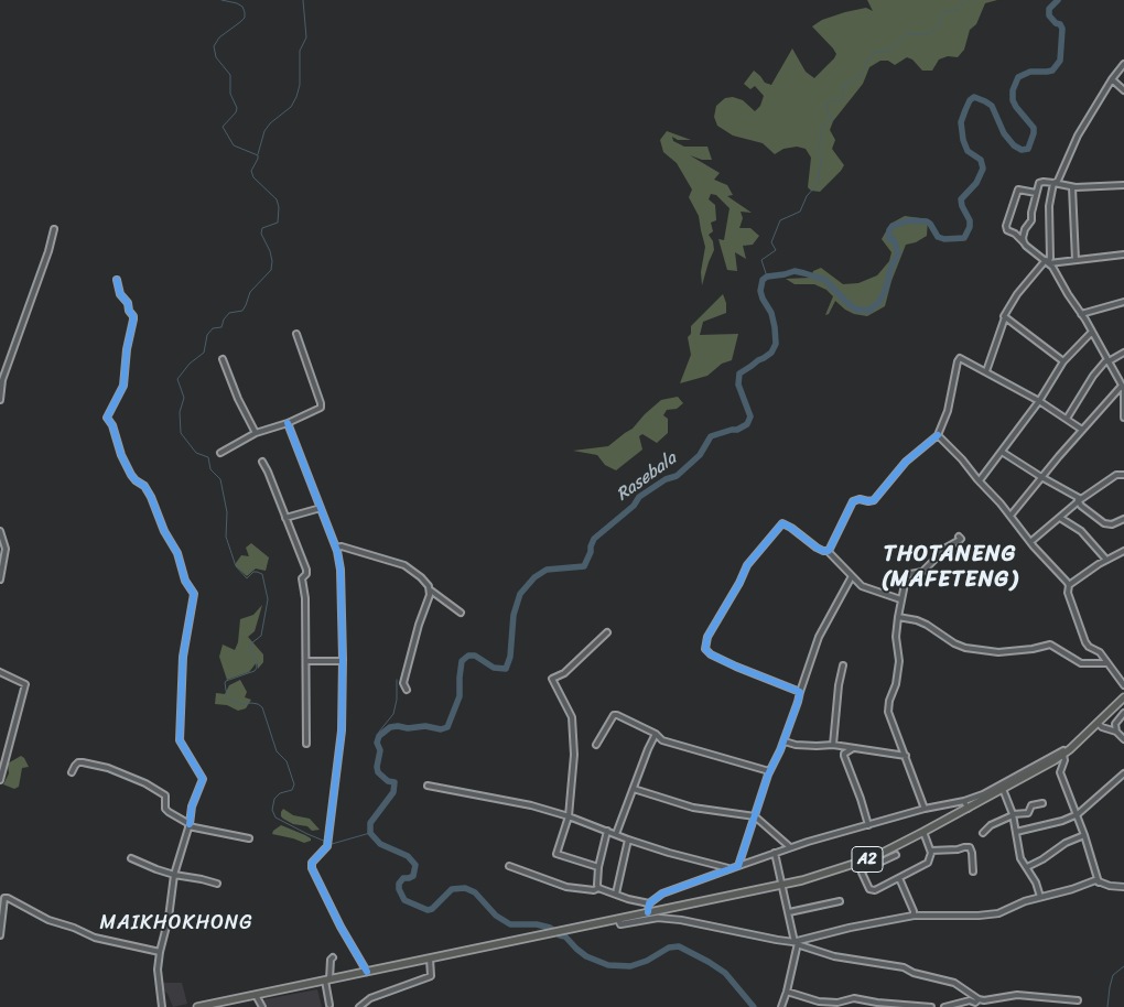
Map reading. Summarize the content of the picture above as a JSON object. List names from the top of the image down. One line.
{"streets":{"main road":["A2"]},"districts":["THOTANENG (MAFETENG)","MAIKHOKHONG"],"water":["Rasebala"]}
